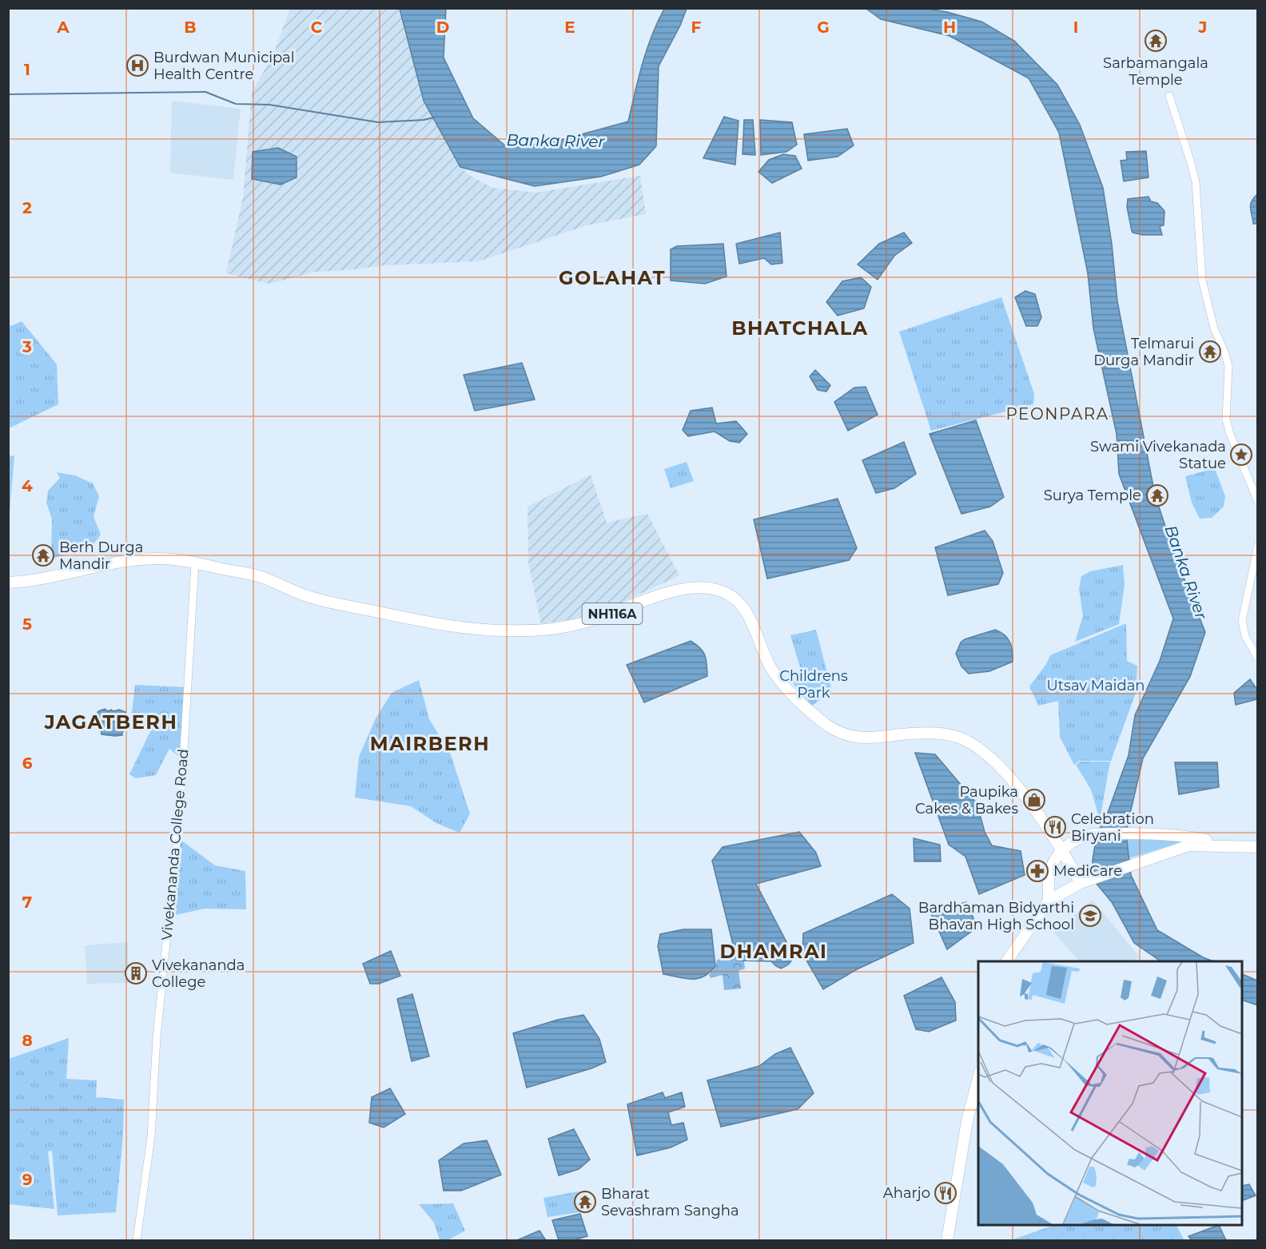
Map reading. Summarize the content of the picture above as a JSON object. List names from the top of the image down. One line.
{"streets":{"highway":["NH116A"],"street":["Vivekananda College Road"]},"crossings":[["NH116A","Vivekananda College Road"]],"districts":["GOLAHAT","BHATCHALA","PEONPARA","JAGATBERH","MAIRBERH","DHAMRAI"],"water":["Banka River"],"parks":["Childrens Park","Utsav Maidan"],"places":{"temple":["Sarbamangala Temple","Telmarui Durga Mandir","Surya Temple","Berh Durga Mandir","Bharat Sevashram Sangha"],"hospital":["Burdwan Municipal Health Centre"],"place":["Swami Vivekanada Statue"],"shop":["Paupika Cakes & Bakes"],"restaurant":["Celebration Biryani","Aharjo"],"pharmacy":["MediCare"],"school or university":["Bardhaman Bidyarthi Bhavan High School"],"building":["Vivekananda College"]},"grid":{"columns":["A","B","C","D","E","F","G","H","I","J"],"rows":["1","2","3","4","5","6","7","8","9"]}}
